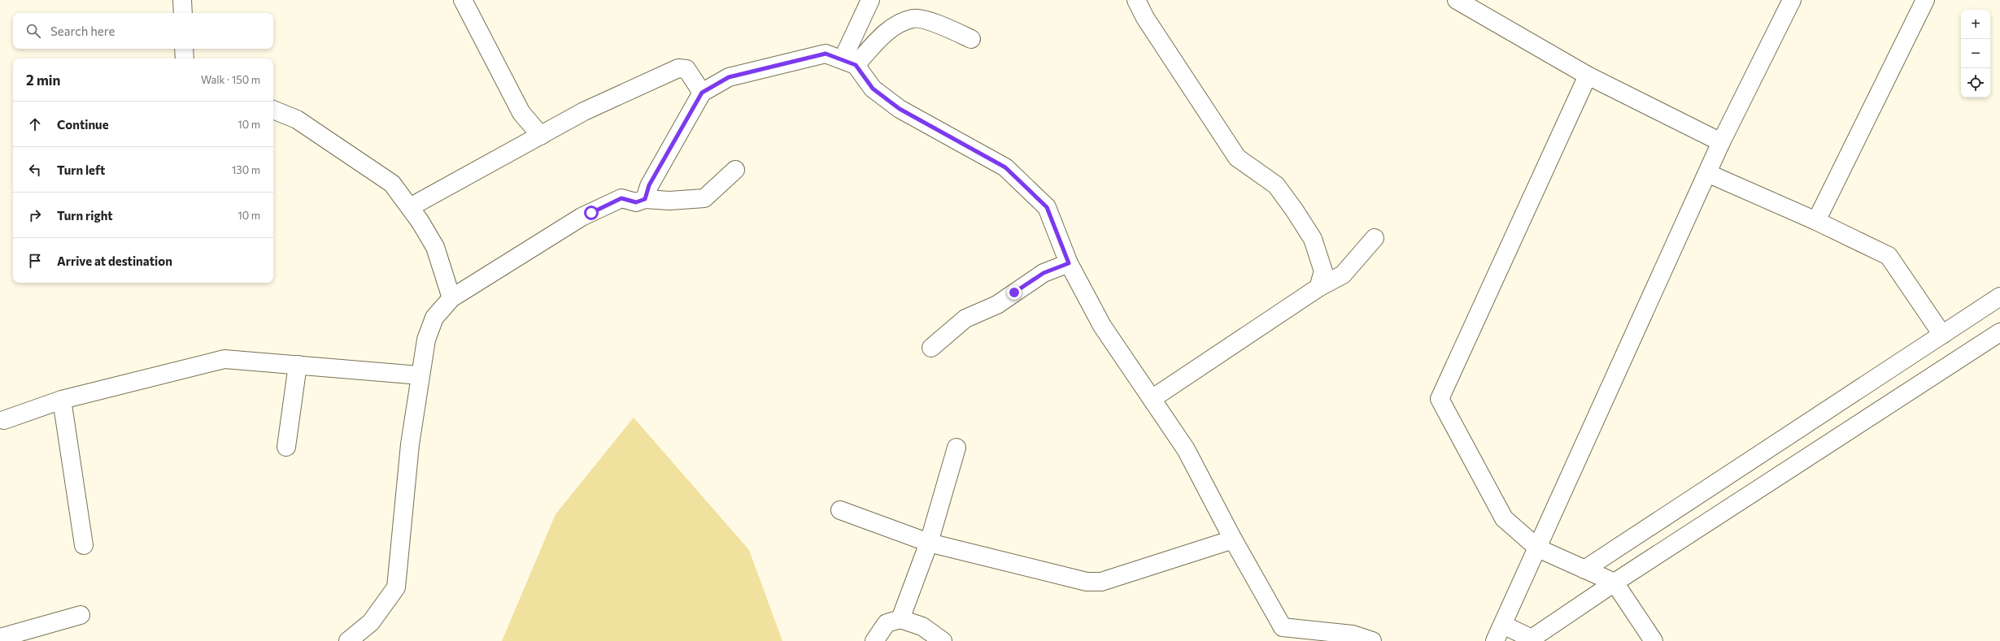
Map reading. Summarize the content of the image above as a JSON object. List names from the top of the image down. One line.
{"page":{"map_buttons":["+","−"],"search":"Search here","heading":["2 min","Walk · 150 m"],"list":[["Continue","10 m"],["Turn left","130 m"],["Turn right","10 m"],"Arrive at destination"]}}
